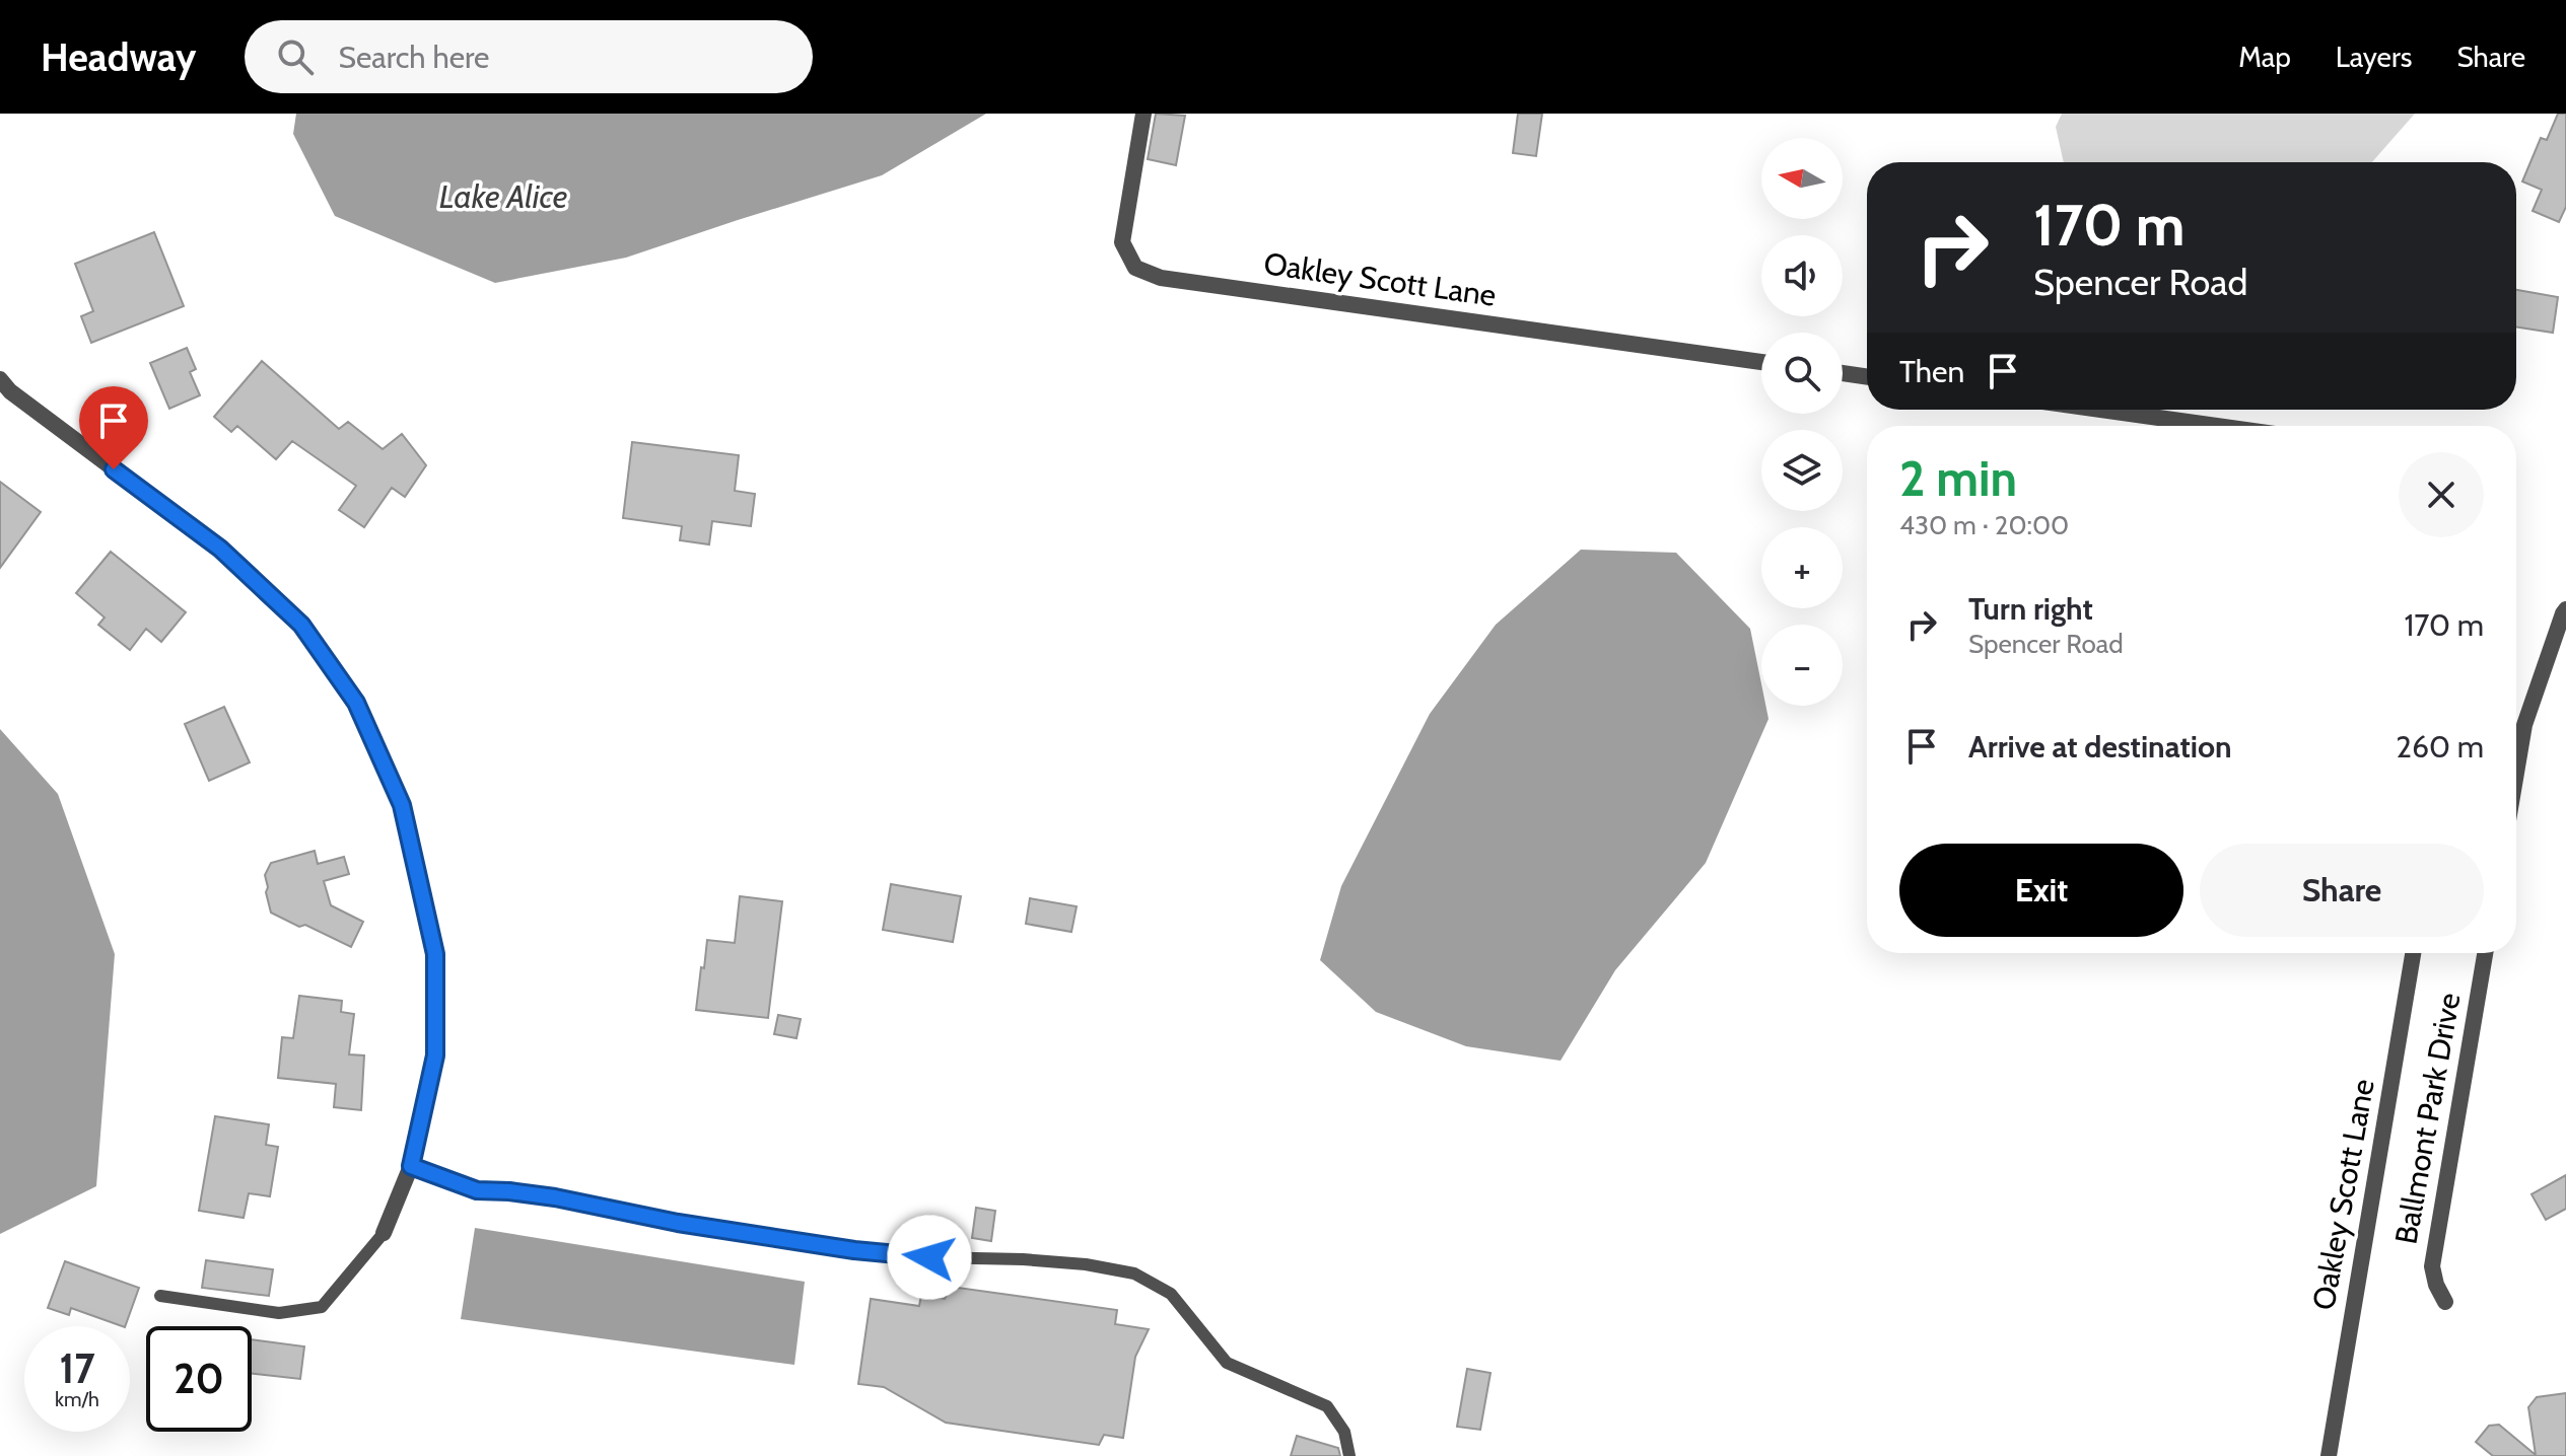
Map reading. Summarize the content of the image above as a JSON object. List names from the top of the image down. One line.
{"streets":{"street":["Oakley Scott Lane","Ballmont Park Drive"]},"water":["Lake Alice"],"north":"left","page":{"header":"Headway","search":"Search here","nav":["Map","Layers","Share"],"map_buttons":["+","−"],"turn":["170 m","Spencer Road"],"then":"Then","heading":["2 min","430 m · 20:00"],"list":[{"name":"Turn right","note":"Spencer Road","value":"170 m"},{"name":"Arrive at destination","value":"260 m"}],"buttons":["Exit","Share"],"speed":"17 km/h","limit":"20"}}
